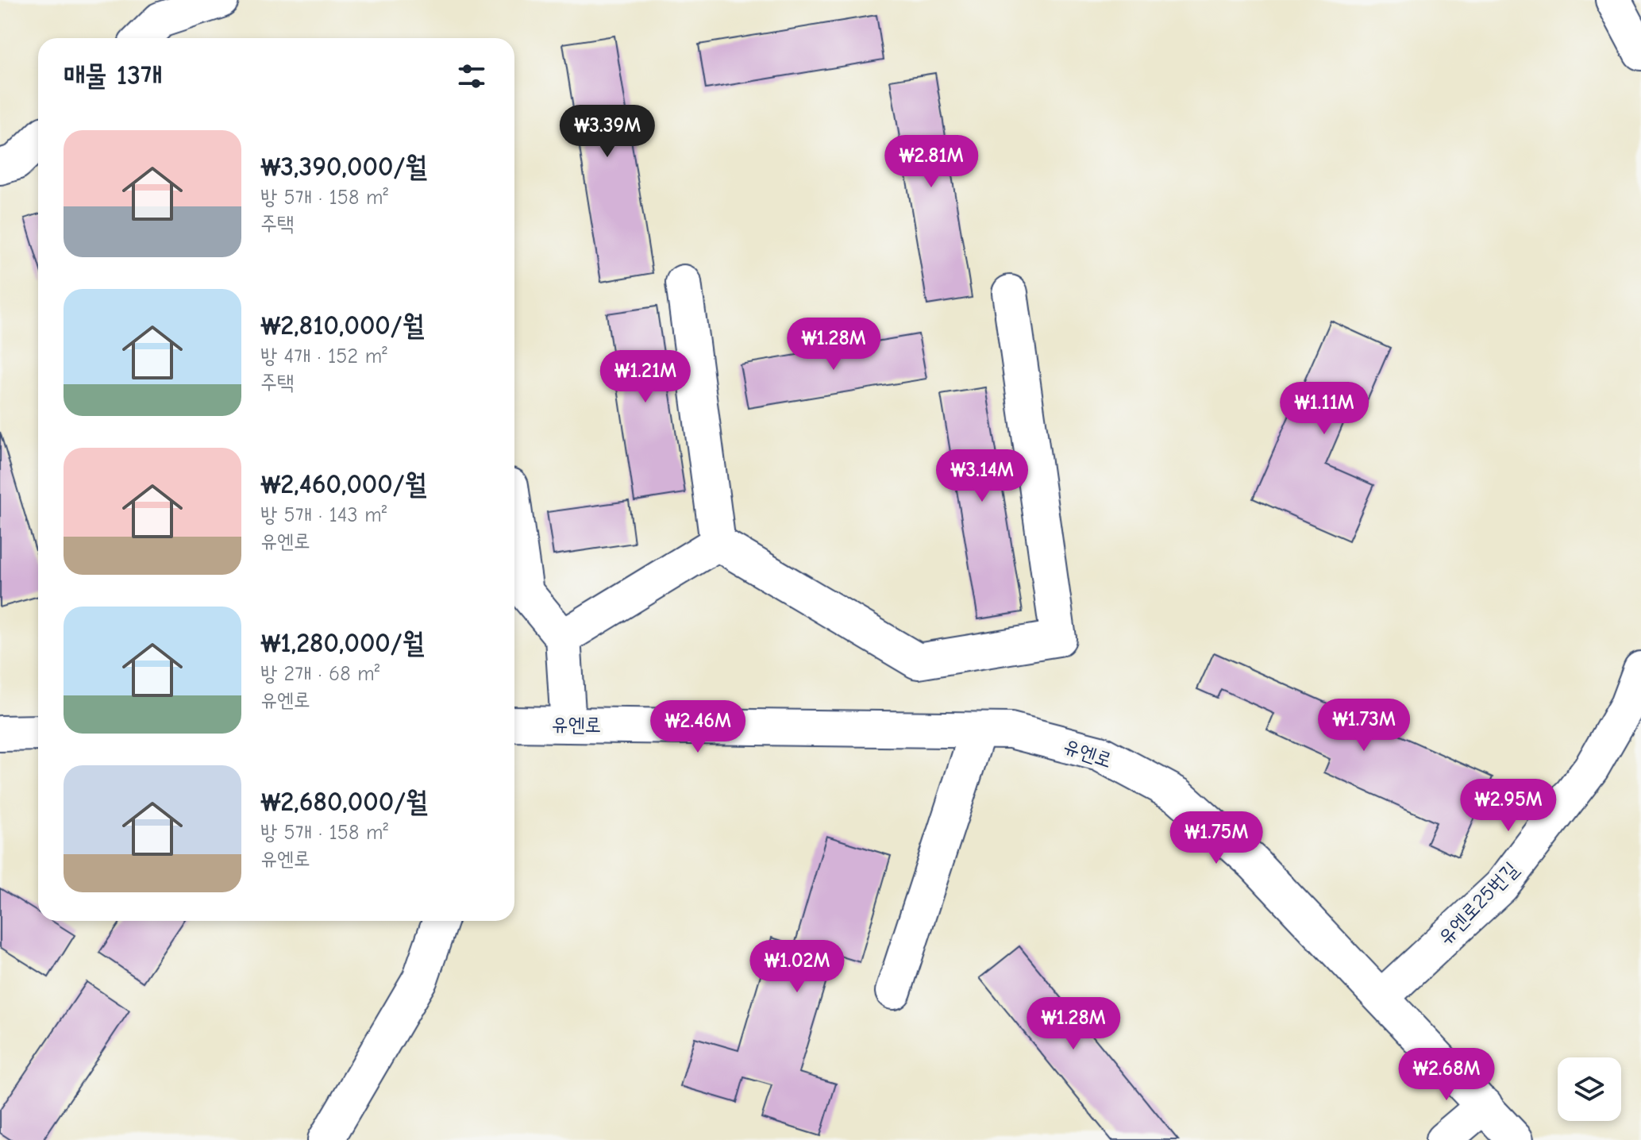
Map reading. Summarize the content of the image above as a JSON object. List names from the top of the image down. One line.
{"streets":{"main road":["유엔로","유엔로25번길"]},"crossings":[["유엔로","유엔로25번길"]],"page":{"heading":"매물 13개","price":["₩3.39M","₩2.81M","₩1.28M","₩1.21M","₩1.11M","₩3.14M","₩1.73M","₩2.46M","₩2.95M","₩1.75M","₩1.02M","₩1.28M","₩2.68M"],"list":[{"name":"₩3,390,000/월","note":"방 5개 · 158 m² · 주택"},{"name":"₩2,810,000/월","note":"방 4개 · 152 m² · 주택"},{"name":"₩2,460,000/월","note":"방 5개 · 143 m² · 유엔로"},{"name":"₩1,280,000/월","note":"방 2개 · 68 m² · 유엔로"},{"name":"₩2,680,000/월","note":"방 5개 · 158 m² · 유엔로"}]}}
